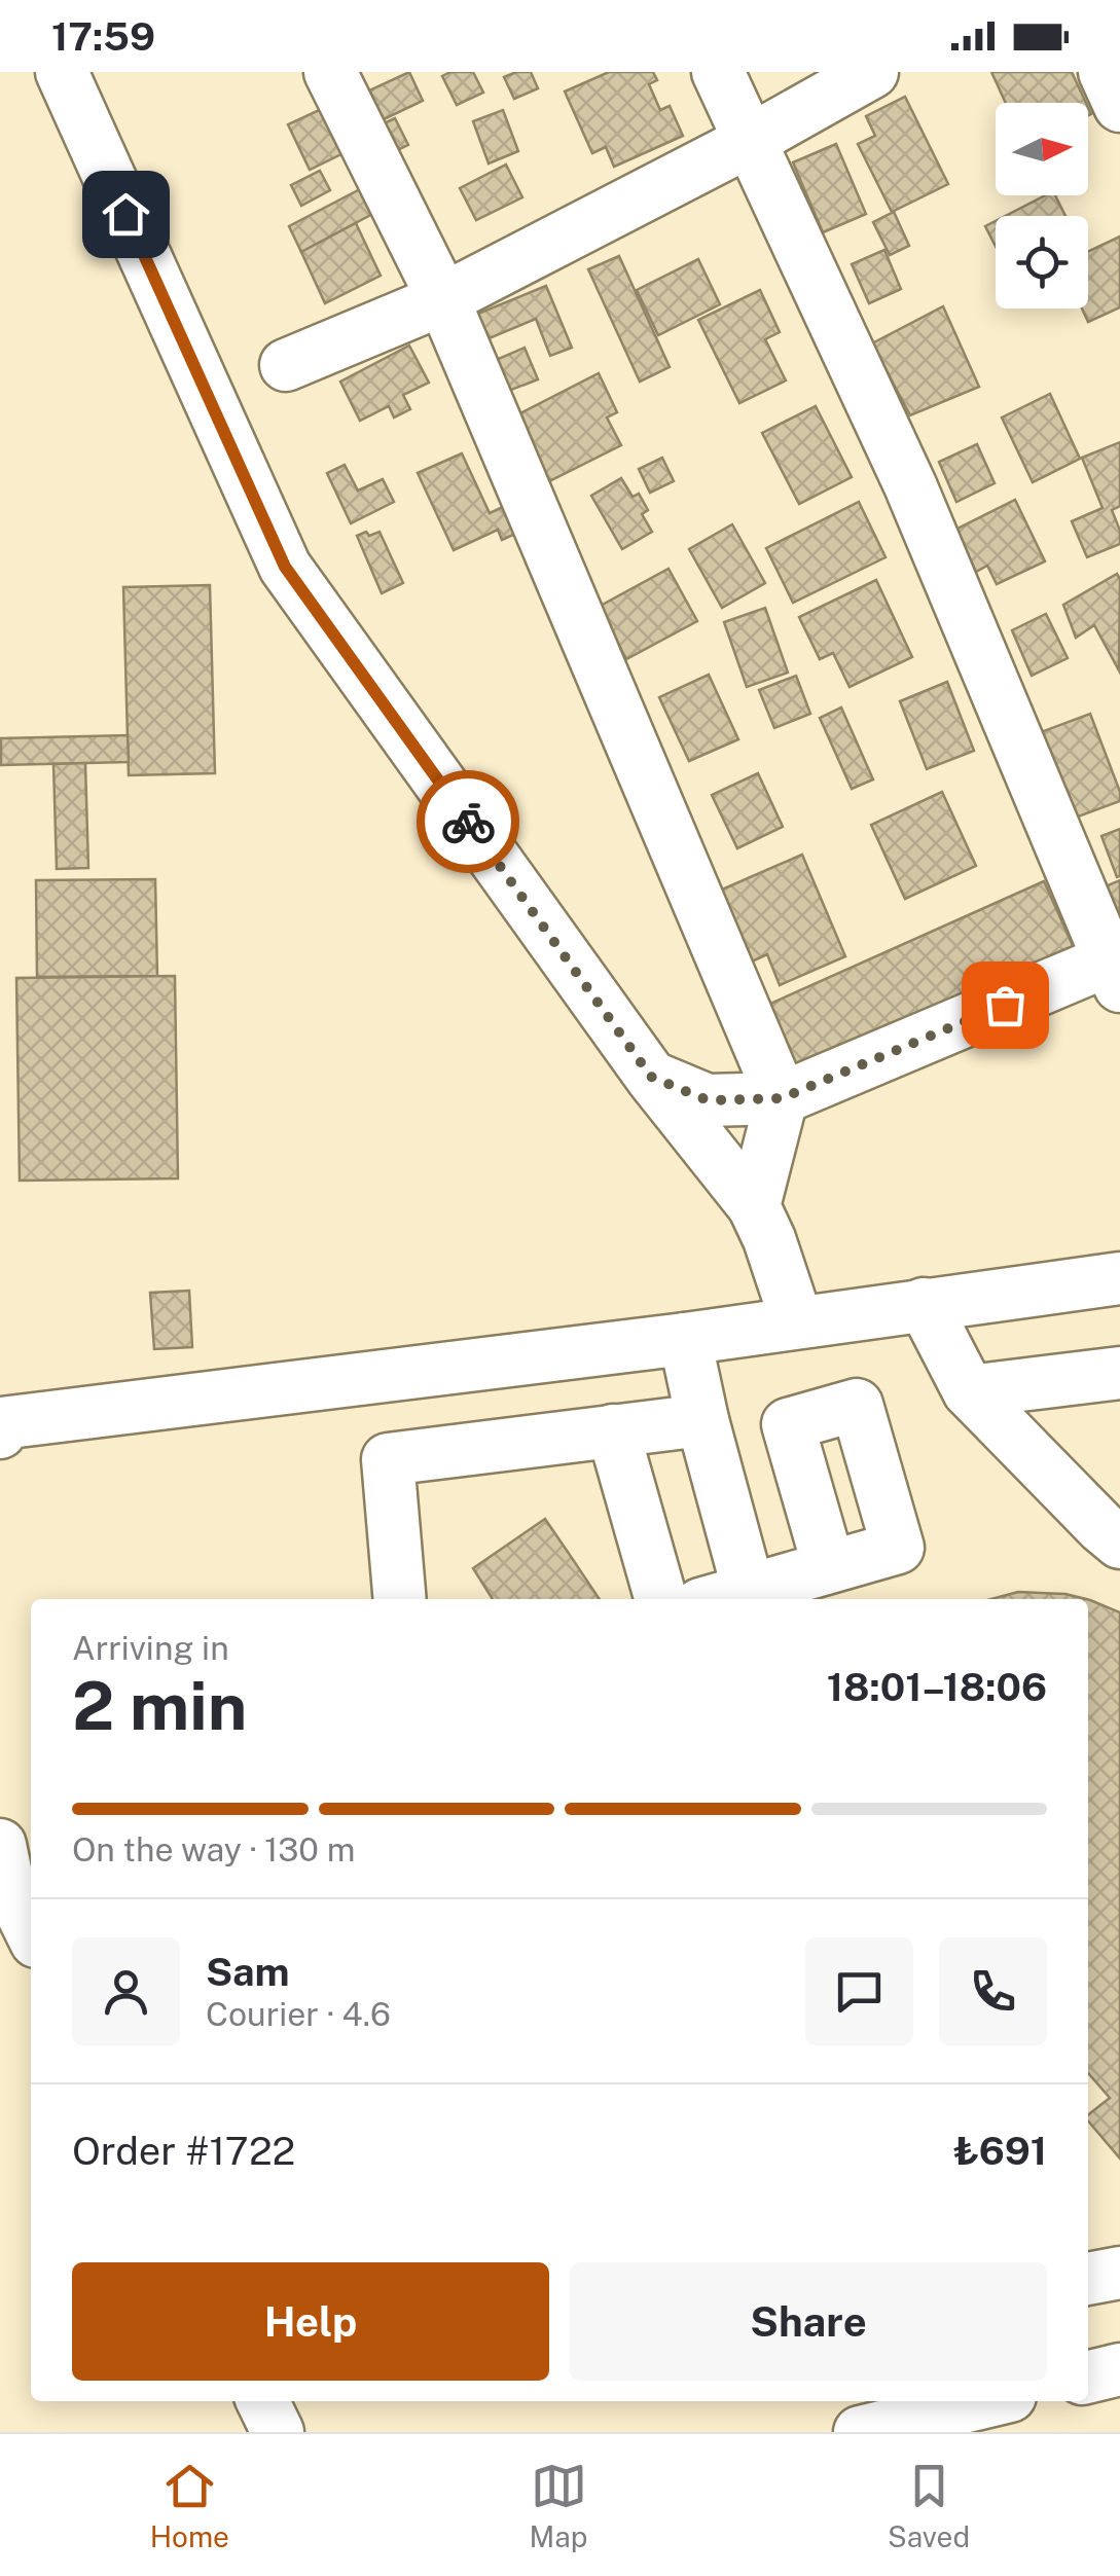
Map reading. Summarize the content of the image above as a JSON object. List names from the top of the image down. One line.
{"north":"right","page":{"status":"17:59","heading":["2 min","Arriving in","18:01–18:06"],"panel":["Sam","Courier · 4.6","Order #1722","₺691"],"bar":"On the way · 130 m","buttons":["Help","Share"],"tabs":["Home","Map","Saved"]}}
